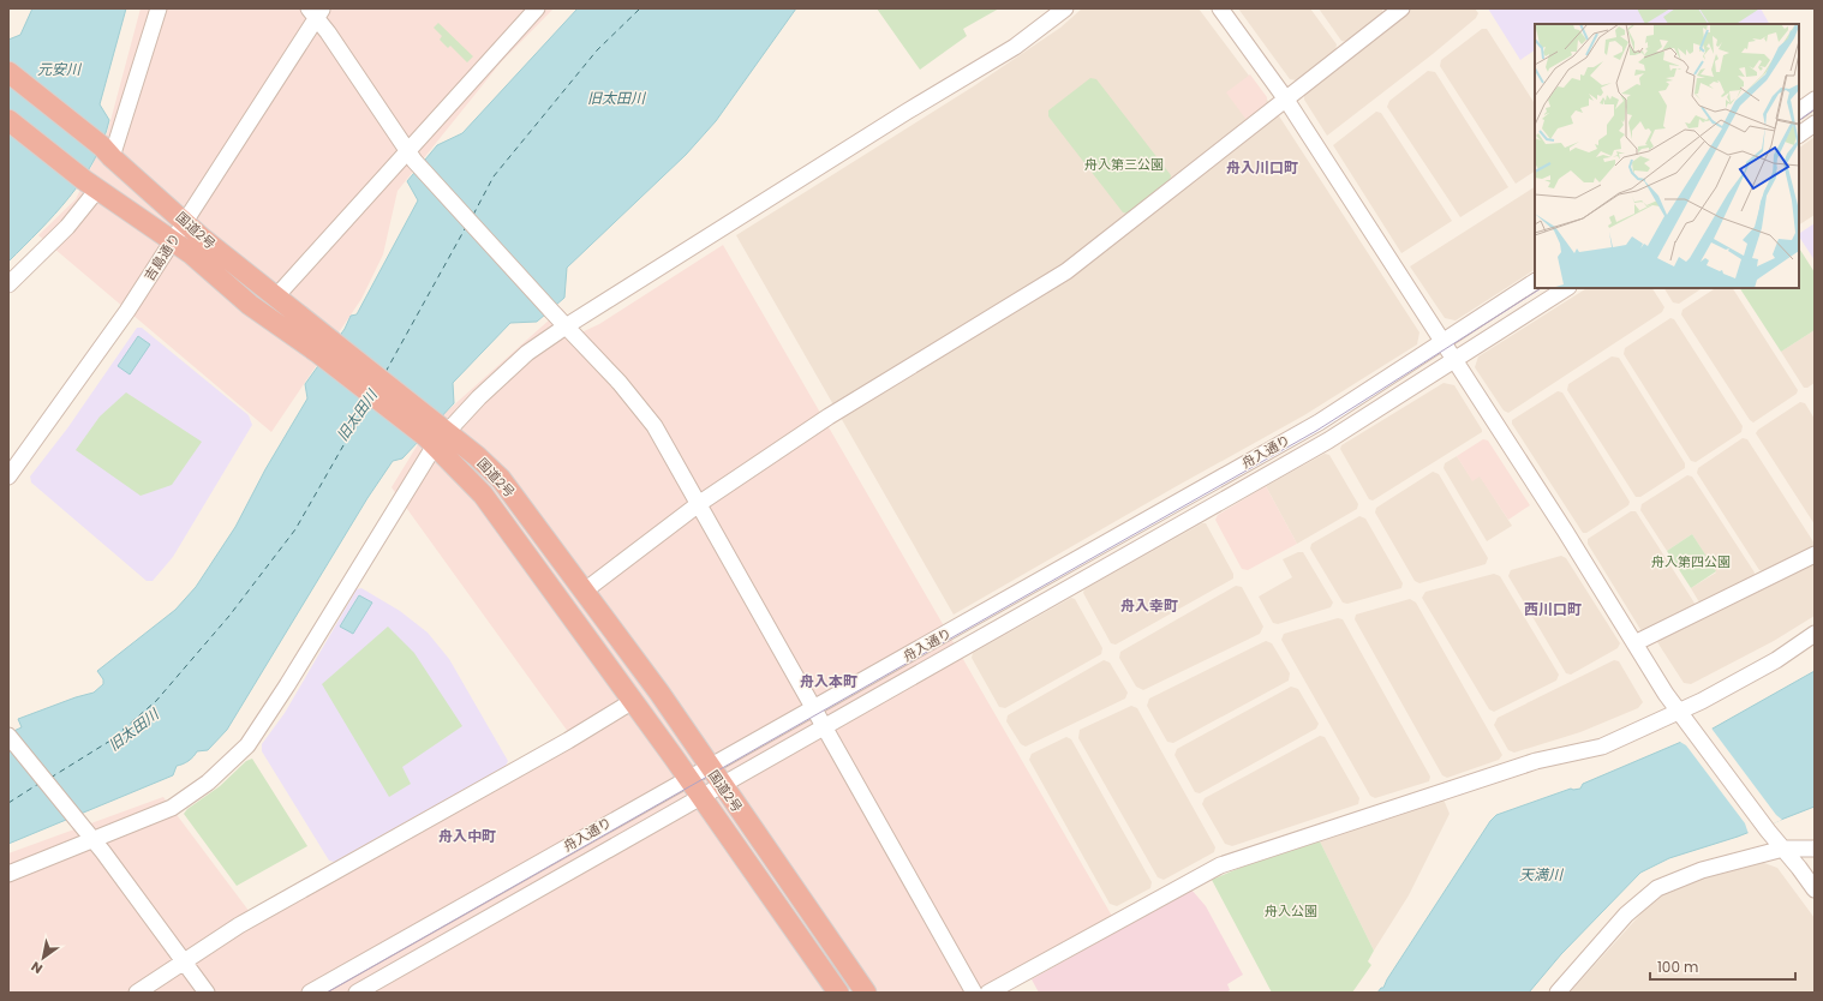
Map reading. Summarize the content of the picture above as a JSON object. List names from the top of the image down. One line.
{"streets":{"highway":["国道2号"],"street":["吉島通り","舟入通り"]},"crossings":[["国道2号","吉島通り"],["国道2号","舟入通り"]],"districts":["舟入川口町","舟入幸町","西川口町","舟入本町","舟入中町"],"water":["元安川","旧太田川","天満川"],"parks":["舟入第三公園","舟入第四公園","舟入公園"],"scale_bar":"100 m","north":"bottom left"}
